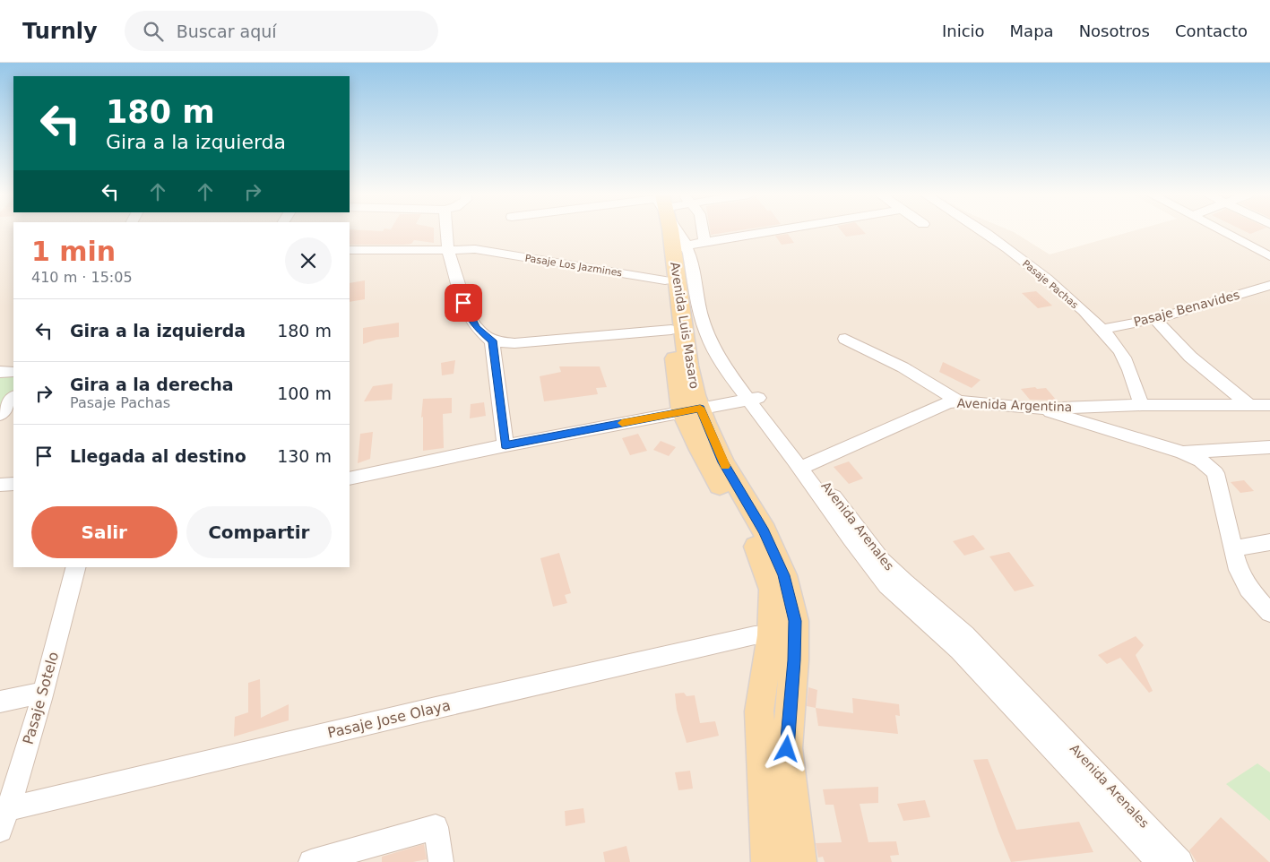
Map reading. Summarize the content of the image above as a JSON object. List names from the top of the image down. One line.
{"streets":{"main road":["Avenida Luis Masaro"],"street":["Pasaje Los Jazmines","Pasaje Pachas","Pasaje Benavides","Avenida Argentina","Avenida Arenales","Pasaje Sotelo","Pasaje Jose Olaya"]},"crossings":[["Pasaje Los Jazmines","Avenida Luis Masaro"],["Pasaje Pachas","Pasaje Benavides"],["Pasaje Pachas","Avenida Argentina"],["Avenida Luis Masaro","Pasaje Jose Olaya"],["Avenida Argentina","Avenida Arenales"],["Pasaje Sotelo","Pasaje Jose Olaya"]],"page":{"header":"Turnly","search":"Buscar aquí","nav":["Inicio","Mapa","Nosotros","Contacto"],"turn":["180 m","Gira a la izquierda"],"heading":["1 min","410 m · 15:05"],"list":[{"name":"Gira a la izquierda","value":"180 m"},{"name":"Gira a la derecha","note":"Pasaje Pachas","value":"100 m"},{"name":"Llegada al destino","value":"130 m"}],"buttons":["Salir","Compartir"]}}
